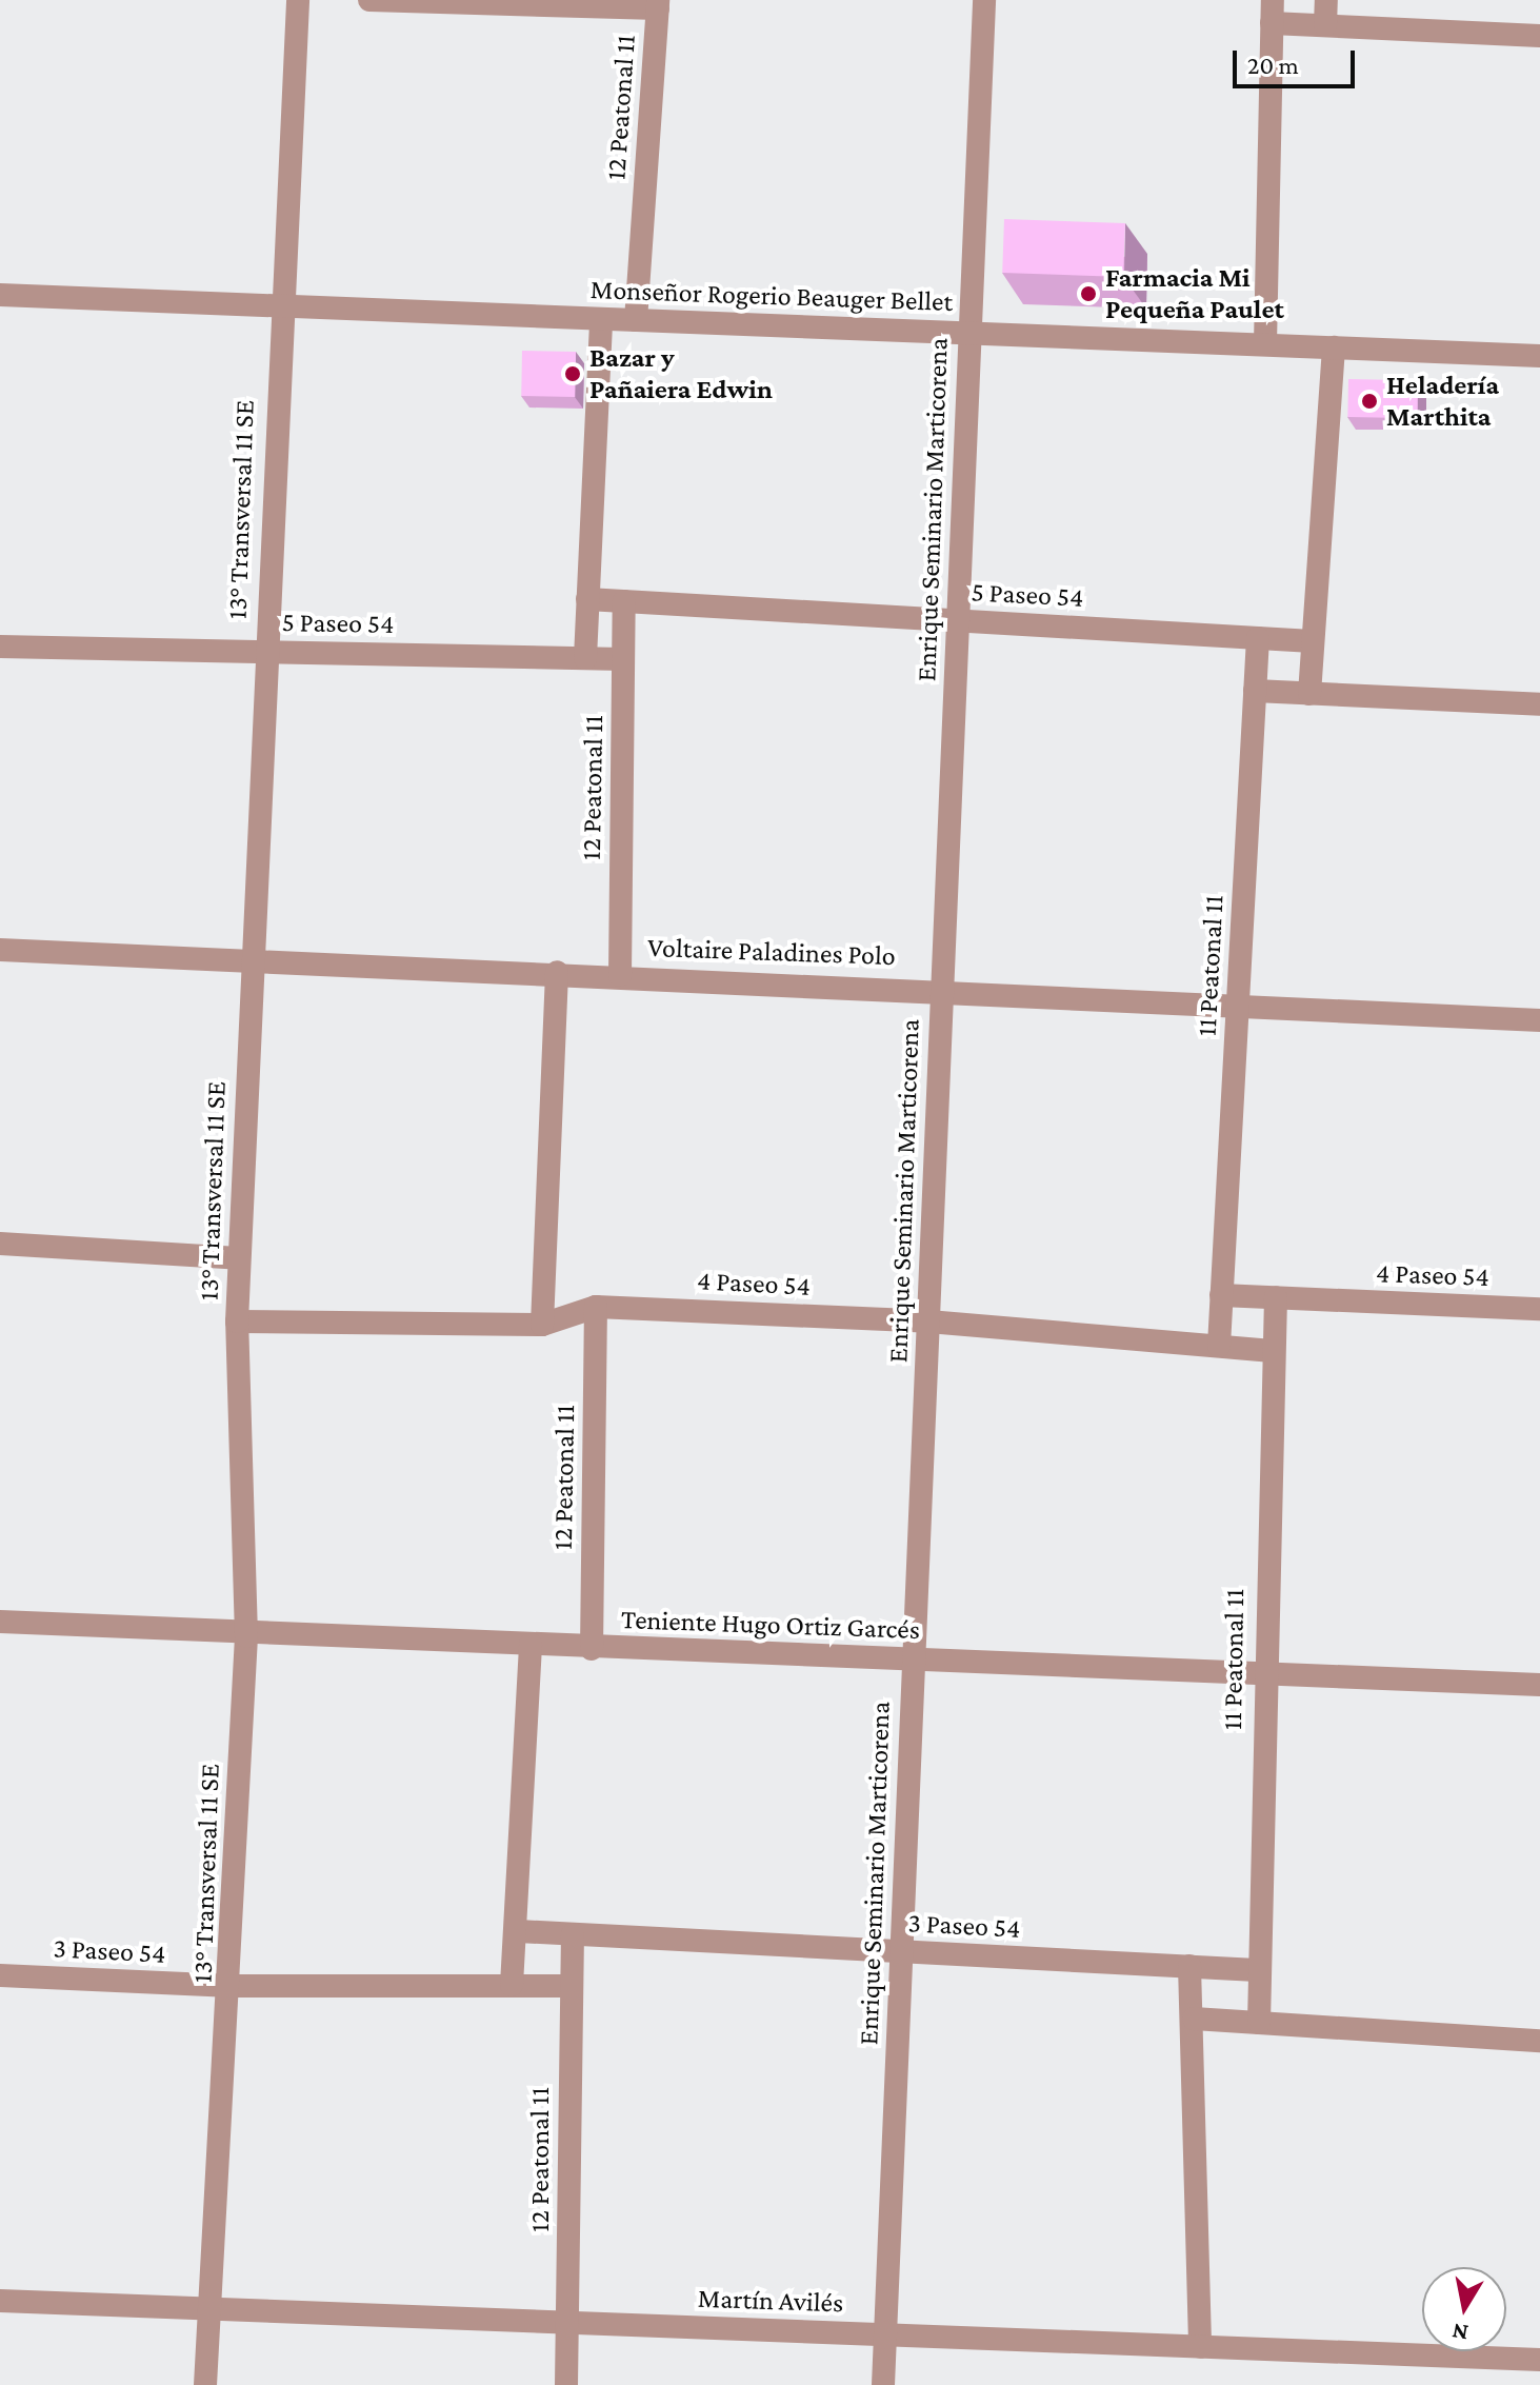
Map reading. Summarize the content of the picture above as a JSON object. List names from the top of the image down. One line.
{"streets":{"street":["12 Peatonal 11","Monseñor Rogerio Beauger Bellet","13° Transversal 11 SE","Enrique Seminario Marticorena","5 Paseo 54","Voltaire Paladines Polo","11 Peatonal 11","4 Paseo 54","Teniente Hugo Ortiz Garcés","3 Paseo 54","Martín Avilés"]},"crossings":[["12 Peatonal 11","Monseñor Rogerio Beauger Bellet"],["12 Peatonal 11","5 Paseo 54"],["12 Peatonal 11","Voltaire Paladines Polo"],["12 Peatonal 11","4 Paseo 54"],["12 Peatonal 11","Teniente Hugo Ortiz Garcés"],["12 Peatonal 11","3 Paseo 54"],["12 Peatonal 11","Martín Avilés"],["Monseñor Rogerio Beauger Bellet","13° Transversal 11 SE"],["Monseñor Rogerio Beauger Bellet","Enrique Seminario Marticorena"],["13° Transversal 11 SE","5 Paseo 54"],["13° Transversal 11 SE","Voltaire Paladines Polo"],["13° Transversal 11 SE","4 Paseo 54"],["13° Transversal 11 SE","Teniente Hugo Ortiz Garcés"],["13° Transversal 11 SE","3 Paseo 54"],["13° Transversal 11 SE","Martín Avilés"],["Enrique Seminario Marticorena","5 Paseo 54"],["Enrique Seminario Marticorena","Voltaire Paladines Polo"],["Enrique Seminario Marticorena","4 Paseo 54"],["Enrique Seminario Marticorena","Teniente Hugo Ortiz Garcés"],["Enrique Seminario Marticorena","3 Paseo 54"],["Enrique Seminario Marticorena","Martín Avilés"],["5 Paseo 54","11 Peatonal 11"],["Voltaire Paladines Polo","11 Peatonal 11"],["11 Peatonal 11","4 Paseo 54"],["11 Peatonal 11","Teniente Hugo Ortiz Garcés"],["11 Peatonal 11","3 Paseo 54"]],"places":["Farmacia Mi Pequeña Paulet","Bazar y Pañaiera Edwin","Heladería Marthita"],"scale_bar":"20 m","north":"bottom"}
